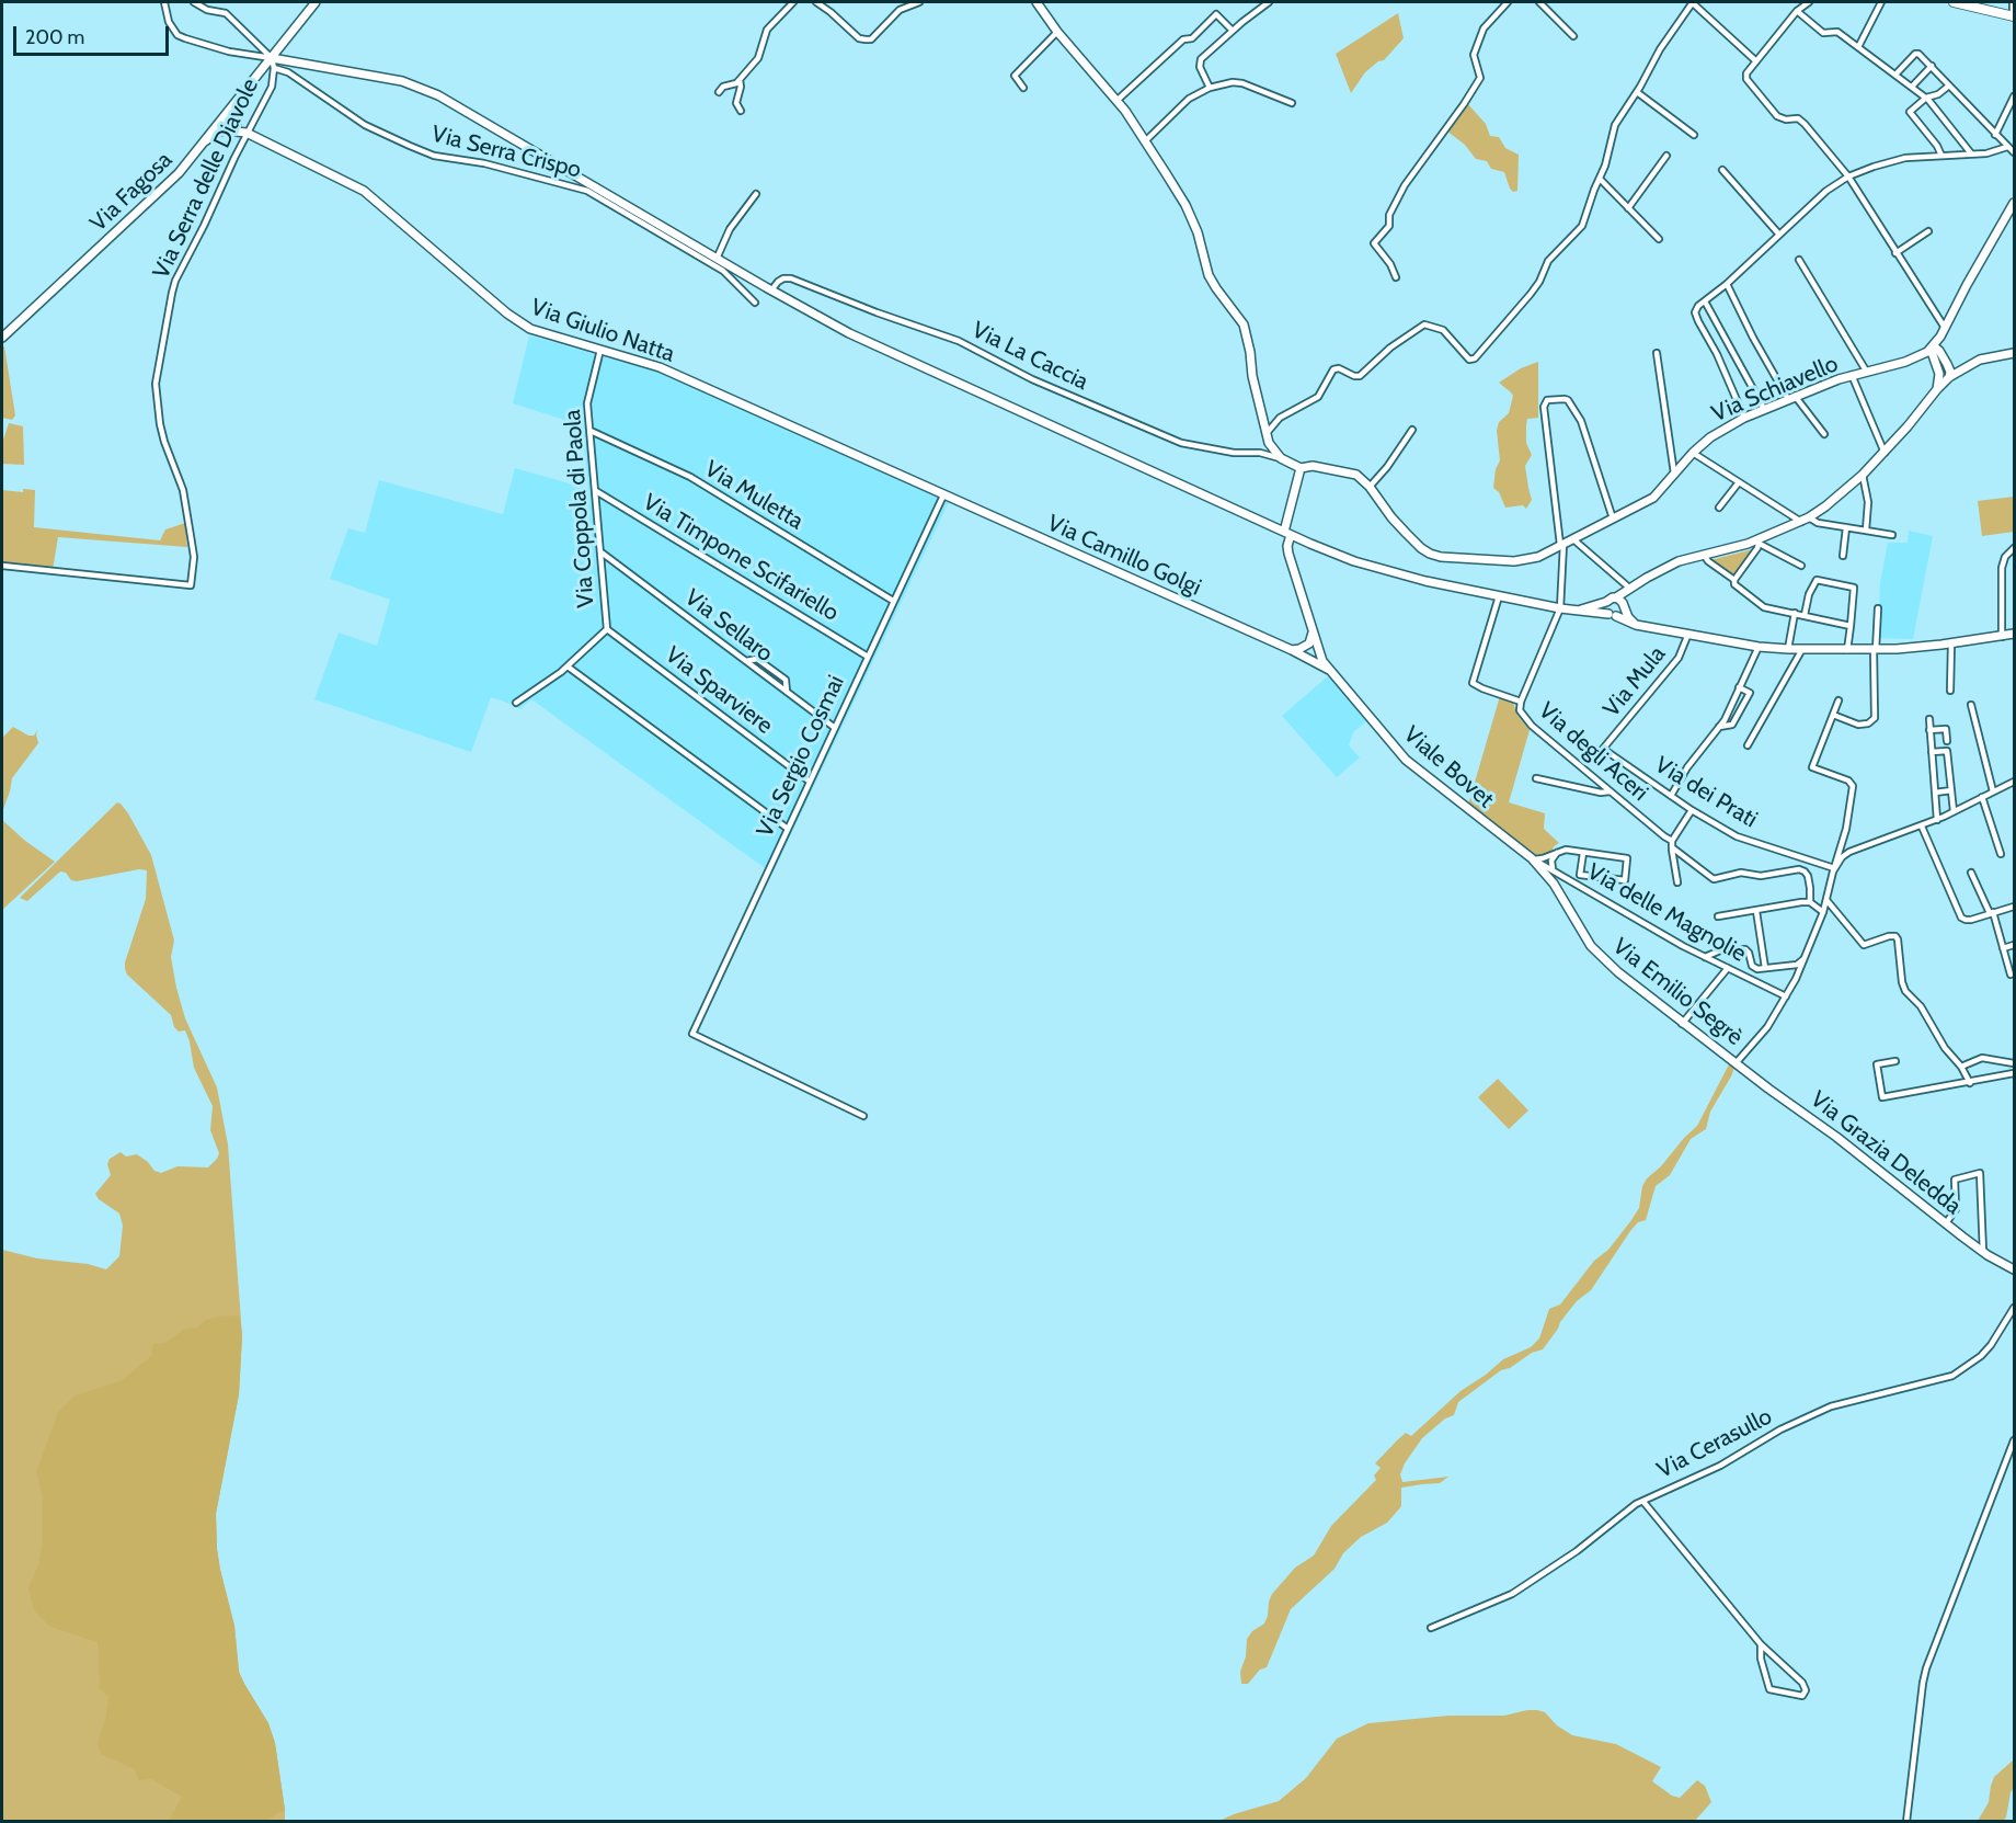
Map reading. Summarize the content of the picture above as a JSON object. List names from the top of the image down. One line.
{"streets":{"street":["Via Serra Crispo","Via Serra delle Diavole","Via Fagosa","Via Giulio Natta","Via La Caccia","Via Schiavello","Via Muletta","Via Coppola di Paola","Via Camillo Golgi","Via Timpone Scifariello","Via Sellaro","Via Mula","Via Sparviere","Via degli Aceri","Via Sergio Cosmai","Viale Bovet","Via dei Prati","Via delle Magnolie","Via Emilio Segrè","Via Grazia Deledda","Via Cerasullo"]},"crossings":[["Via Serra Crispo","Via Serra delle Diavole"],["Via Serra delle Diavole","Via Fagosa"],["Via Serra delle Diavole","Via Giulio Natta"],["Via Giulio Natta","Via Coppola di Paola"],["Via Giulio Natta","Via Camillo Golgi"],["Via Giulio Natta","Via Sergio Cosmai"],["Via Muletta","Via Coppola di Paola"],["Via Muletta","Via Sergio Cosmai"],["Via Coppola di Paola","Via Timpone Scifariello"],["Via Coppola di Paola","Via Sellaro"],["Via Coppola di Paola","Via Sparviere"],["Via Camillo Golgi","Via Sergio Cosmai"],["Via Camillo Golgi","Viale Bovet"],["Via Timpone Scifariello","Via Sergio Cosmai"],["Via Sellaro","Via Sergio Cosmai"],["Via Mula","Via dei Prati"],["Via Sparviere","Via Sergio Cosmai"],["Viale Bovet","Via delle Magnolie"],["Viale Bovet","Via Emilio Segrè"],["Via Emilio Segrè","Via Grazia Deledda"]],"scale_bar":"200 m"}
